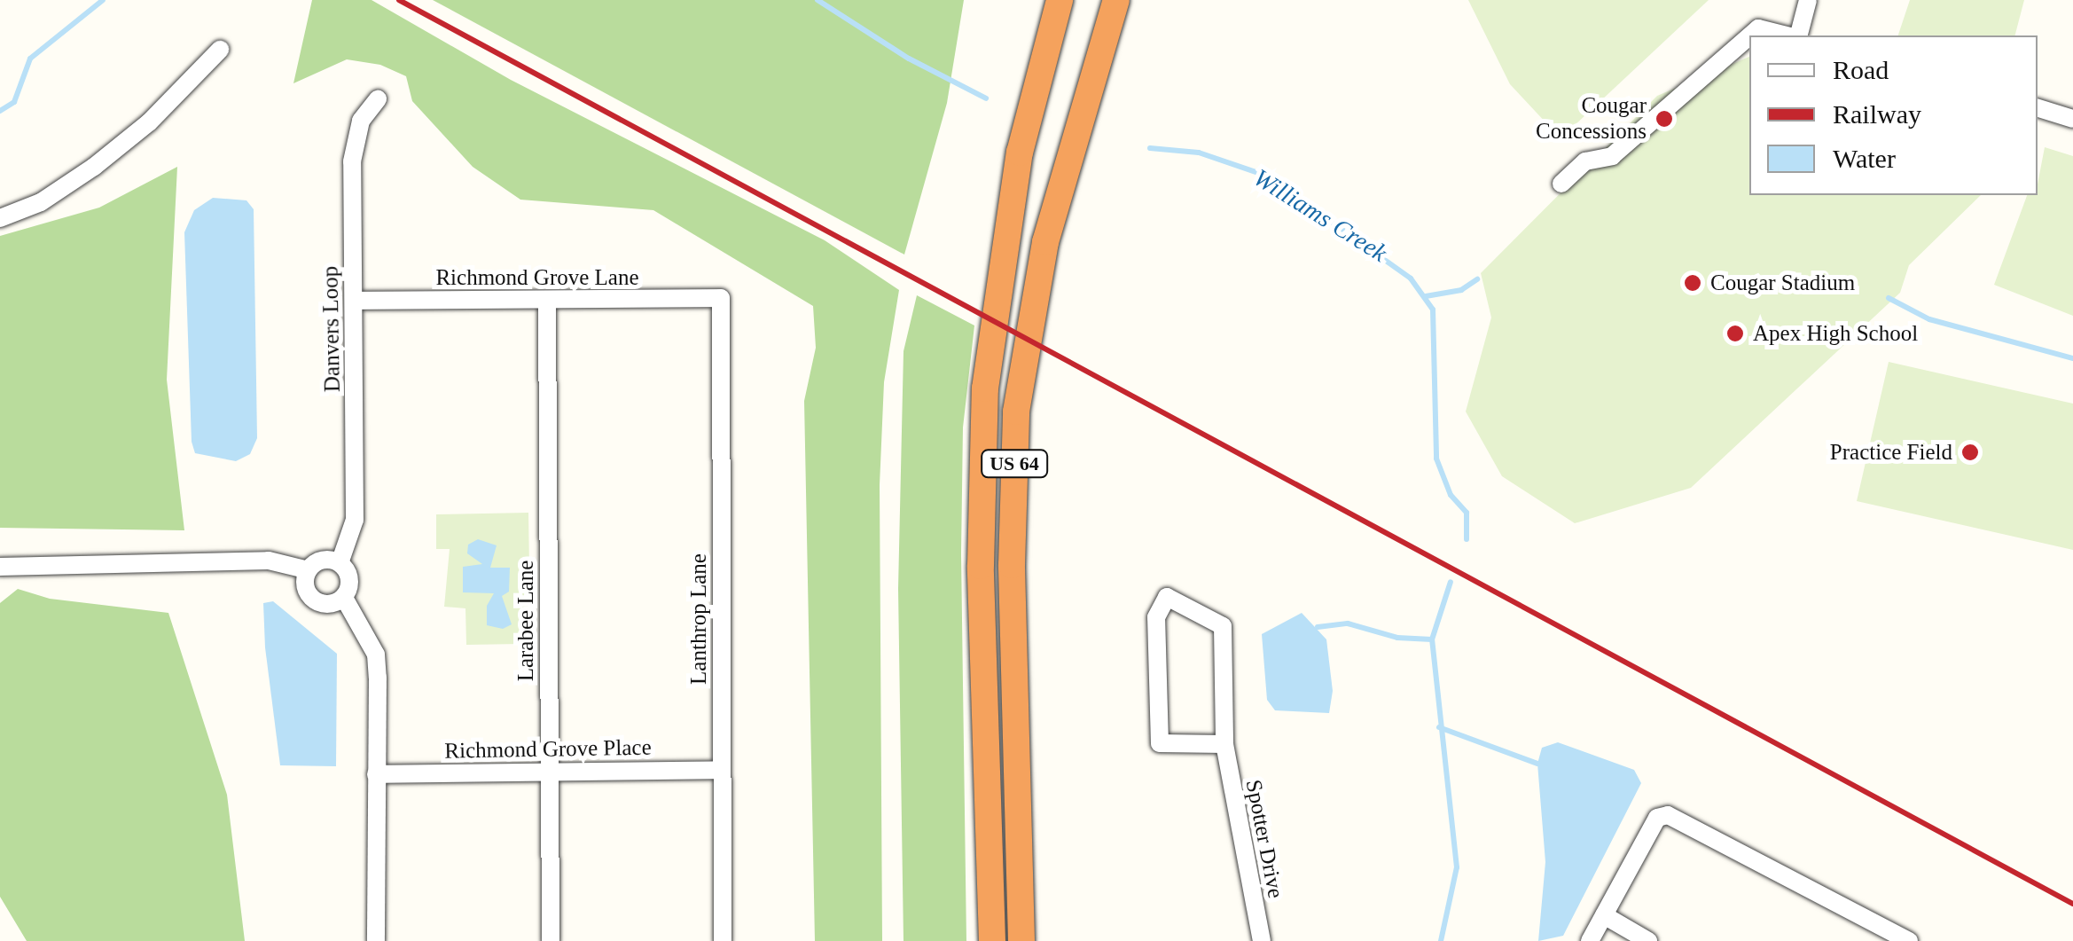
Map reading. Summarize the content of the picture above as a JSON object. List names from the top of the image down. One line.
{"streets":{"highway":["US 64"],"street":["Richmond Grove Lane","Danvers Loop","Lanthrop Lane","Larabee Lane","Richmond Grove Place","Spotter Drive"]},"crossings":[["Richmond Grove Lane","Danvers Loop"],["Richmond Grove Lane","Lanthrop Lane"],["Richmond Grove Lane","Larabee Lane"],["Lanthrop Lane","Richmond Grove Place"],["Larabee Lane","Richmond Grove Place"]],"water":["Williams Creek"],"places":["Cougar Concessions","Cougar Stadium","Apex High School","Practice Field"],"legend":["Road","Railway","Water"]}
